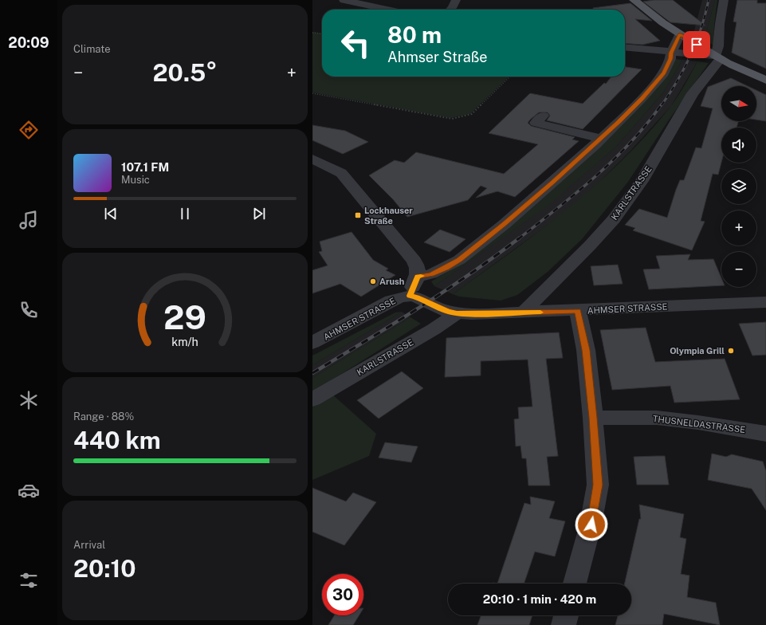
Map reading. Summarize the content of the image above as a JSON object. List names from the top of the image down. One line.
{"streets":{"street":["KARLSTRASSE","AHMSER STRASSE","THUSNELDASTRASSE"]},"crossings":[["KARLSTRASSE","AHMSER STRASSE"]],"places":{"transit":["Lockhauser Straße"],"other":["Arush","Olympia Grill"]},"north":"right","page":{"tabs":"20:09","tile":["Climate",["Range · 88%","440 km"],["Arrival","20:10"]],"turn":["80 m","Ahmser Straße"],"heat":["−","20.5°","+"],"map_buttons":["+","−"],"song":["107.1 FM","Music"],"limit":"30","trip":"20:10 · 1 min · 420 m","gauge":["29","km/h"]}}
